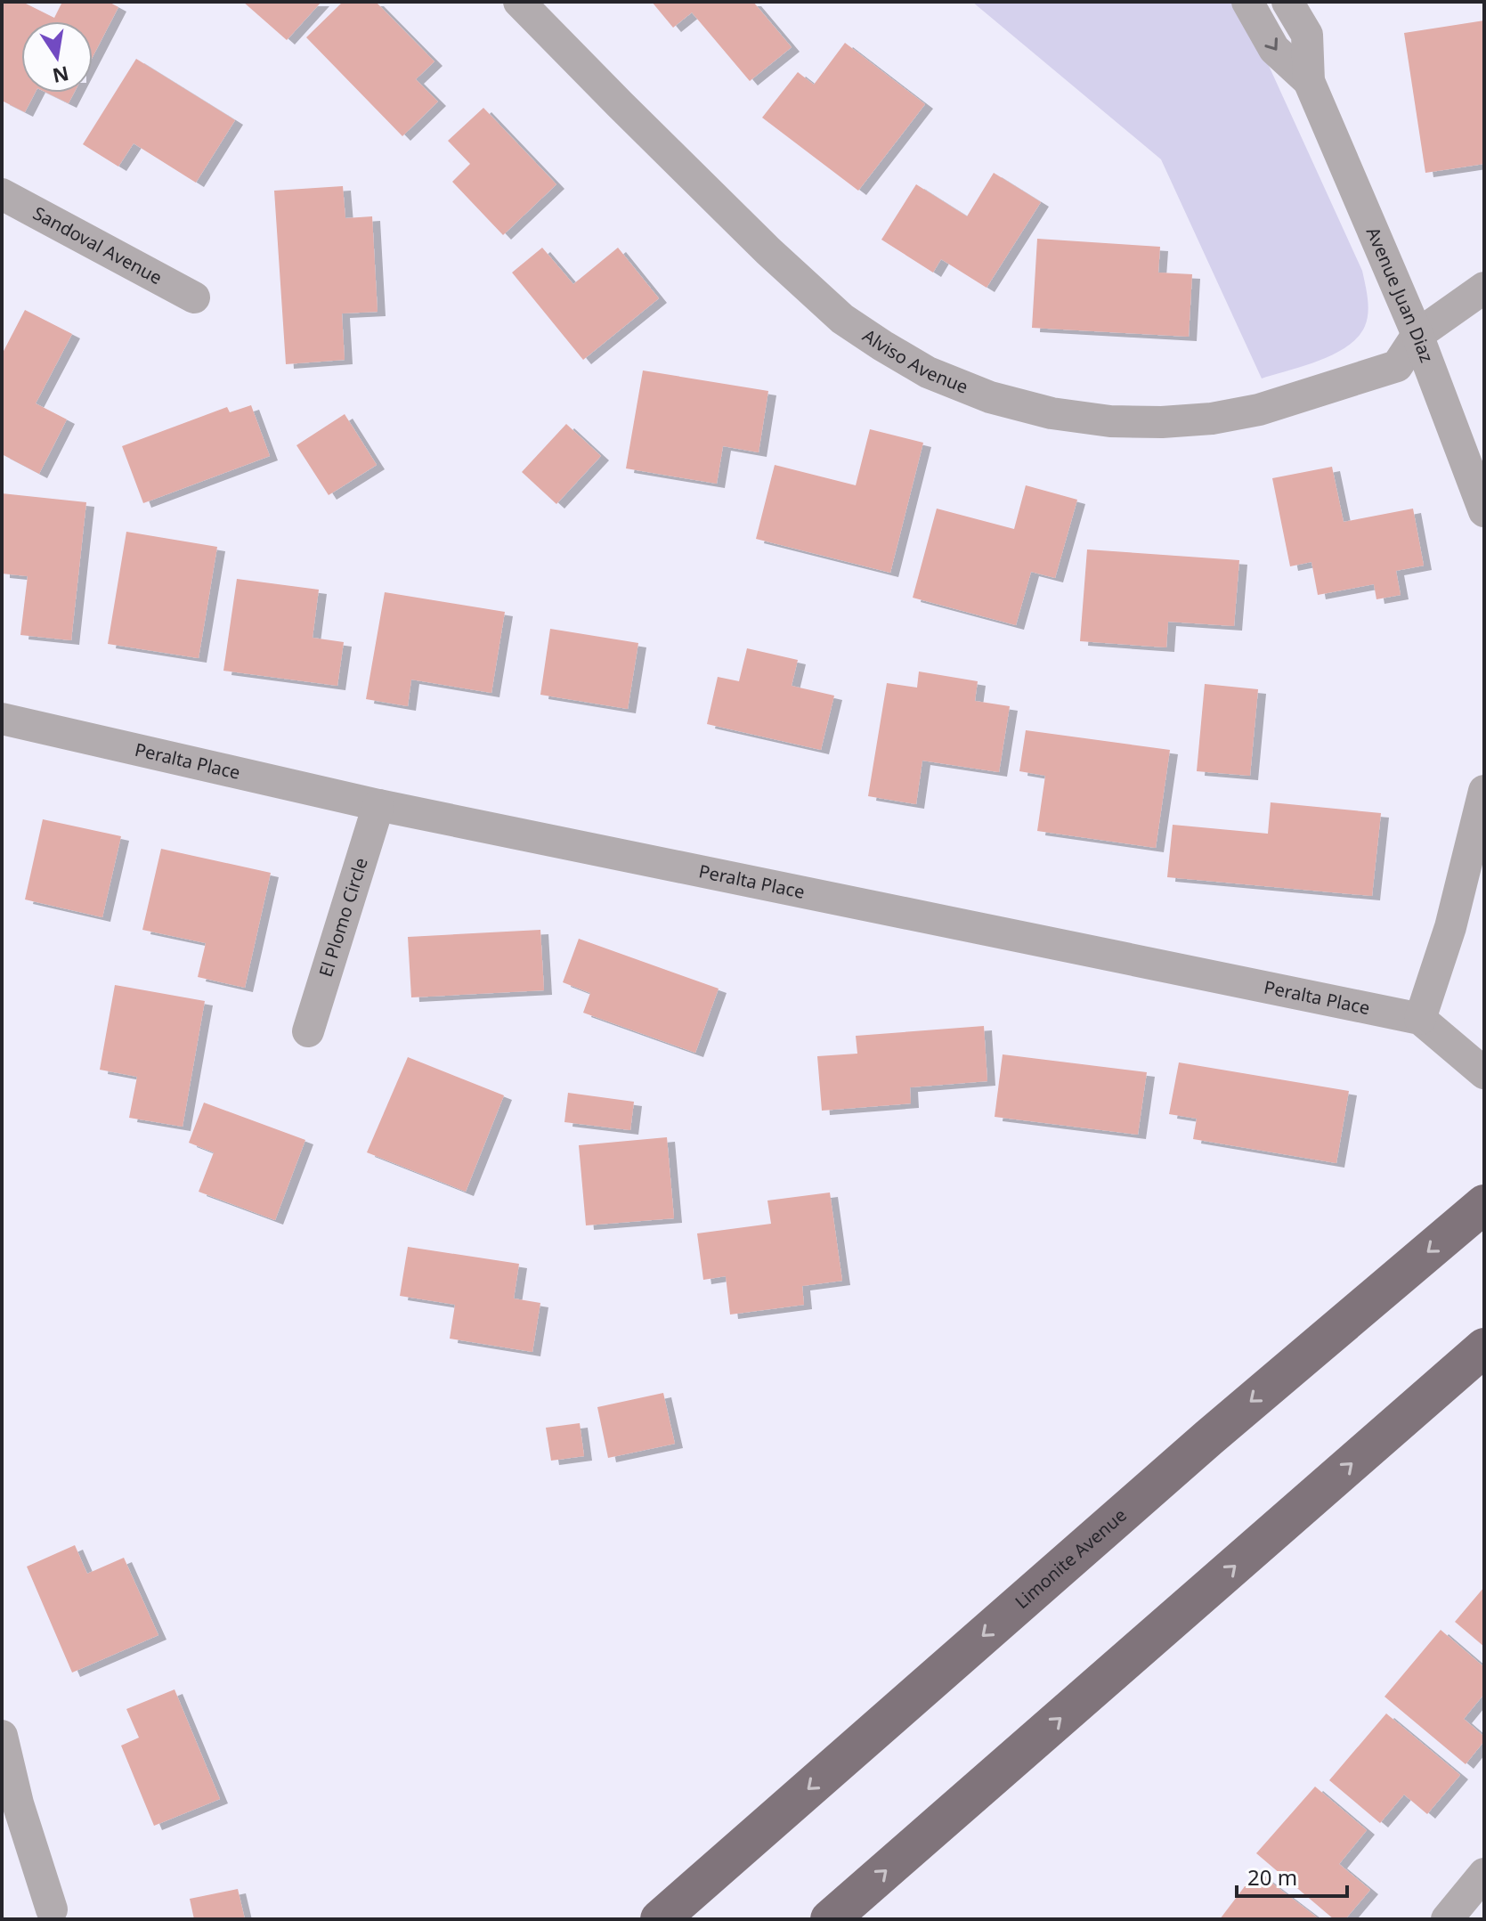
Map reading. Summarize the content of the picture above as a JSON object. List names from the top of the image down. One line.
{"streets":{"main road":["Limonite Avenue"],"street":["Sandoval Avenue","Avenue Juan Diaz","Alviso Avenue","Peralta Place","El Plomo Circle"]},"crossings":[["Avenue Juan Diaz","Alviso Avenue"],["Peralta Place","El Plomo Circle"]],"scale_bar":"20 m","north":"bottom"}
